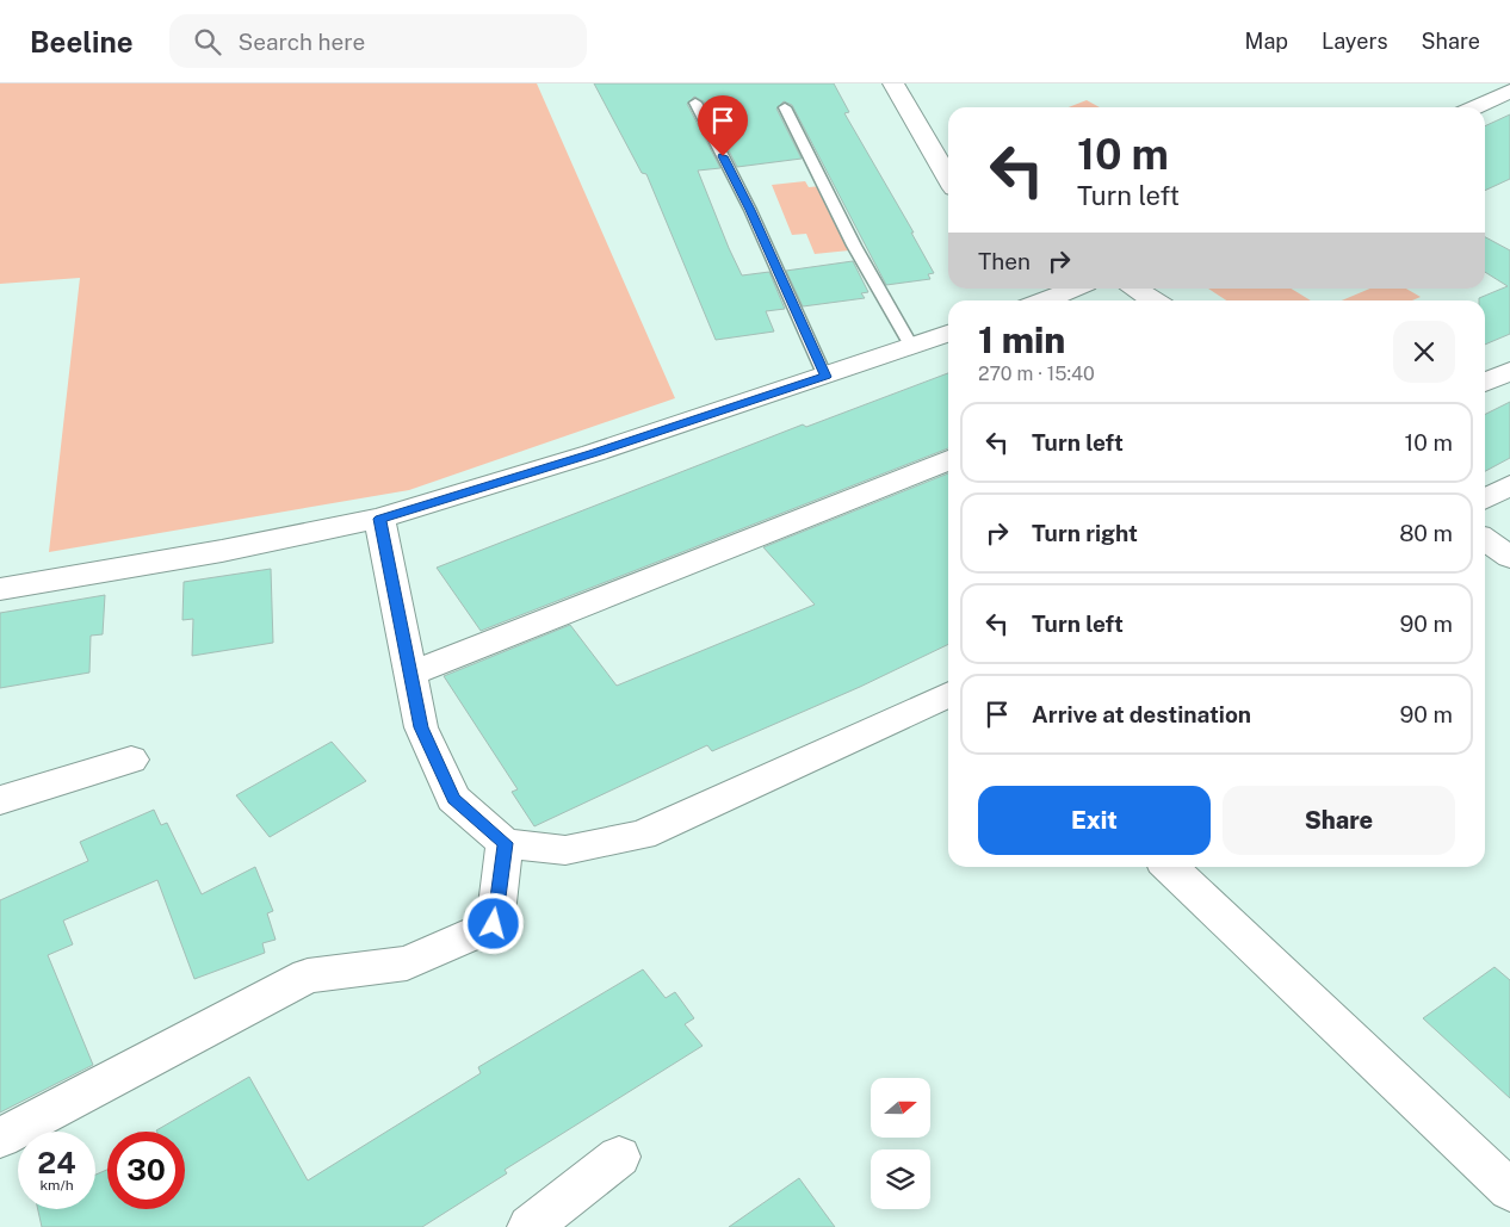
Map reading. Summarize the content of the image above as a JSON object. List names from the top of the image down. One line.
{"north":"right","page":{"header":"Beeline","search":"Search here","nav":["Map","Layers","Share"],"turn":["10 m","Turn left"],"then":"Then","heading":["1 min","270 m · 15:40"],"list":[{"name":"Turn left","value":"10 m"},{"name":"Turn right","value":"80 m"},{"name":"Turn left","value":"90 m"},{"name":"Arrive at destination","value":"90 m"}],"buttons":["Exit","Share"],"speed":"24 km/h","limit":"30"}}
